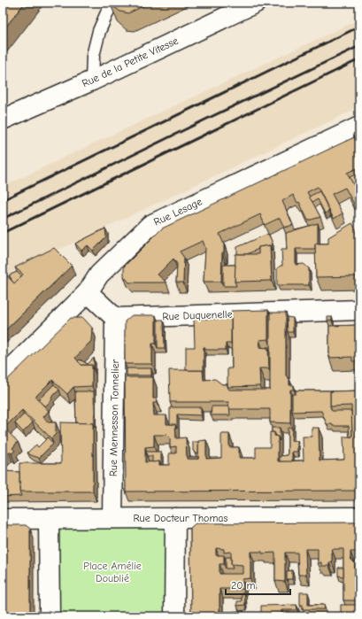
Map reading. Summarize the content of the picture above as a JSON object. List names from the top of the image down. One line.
{"streets":{"street":["Rue de la Petite Vitesse","Rue Lesage","Rue Duquenelle","Rue Mennesson Tonnelier","Rue Docteur Thomas"]},"crossings":[["Rue Duquenelle","Rue Mennesson Tonnelier"],["Rue Mennesson Tonnelier","Rue Docteur Thomas"]],"parks":["Place Amélie Doublié"],"scale_bar":"20 m"}
